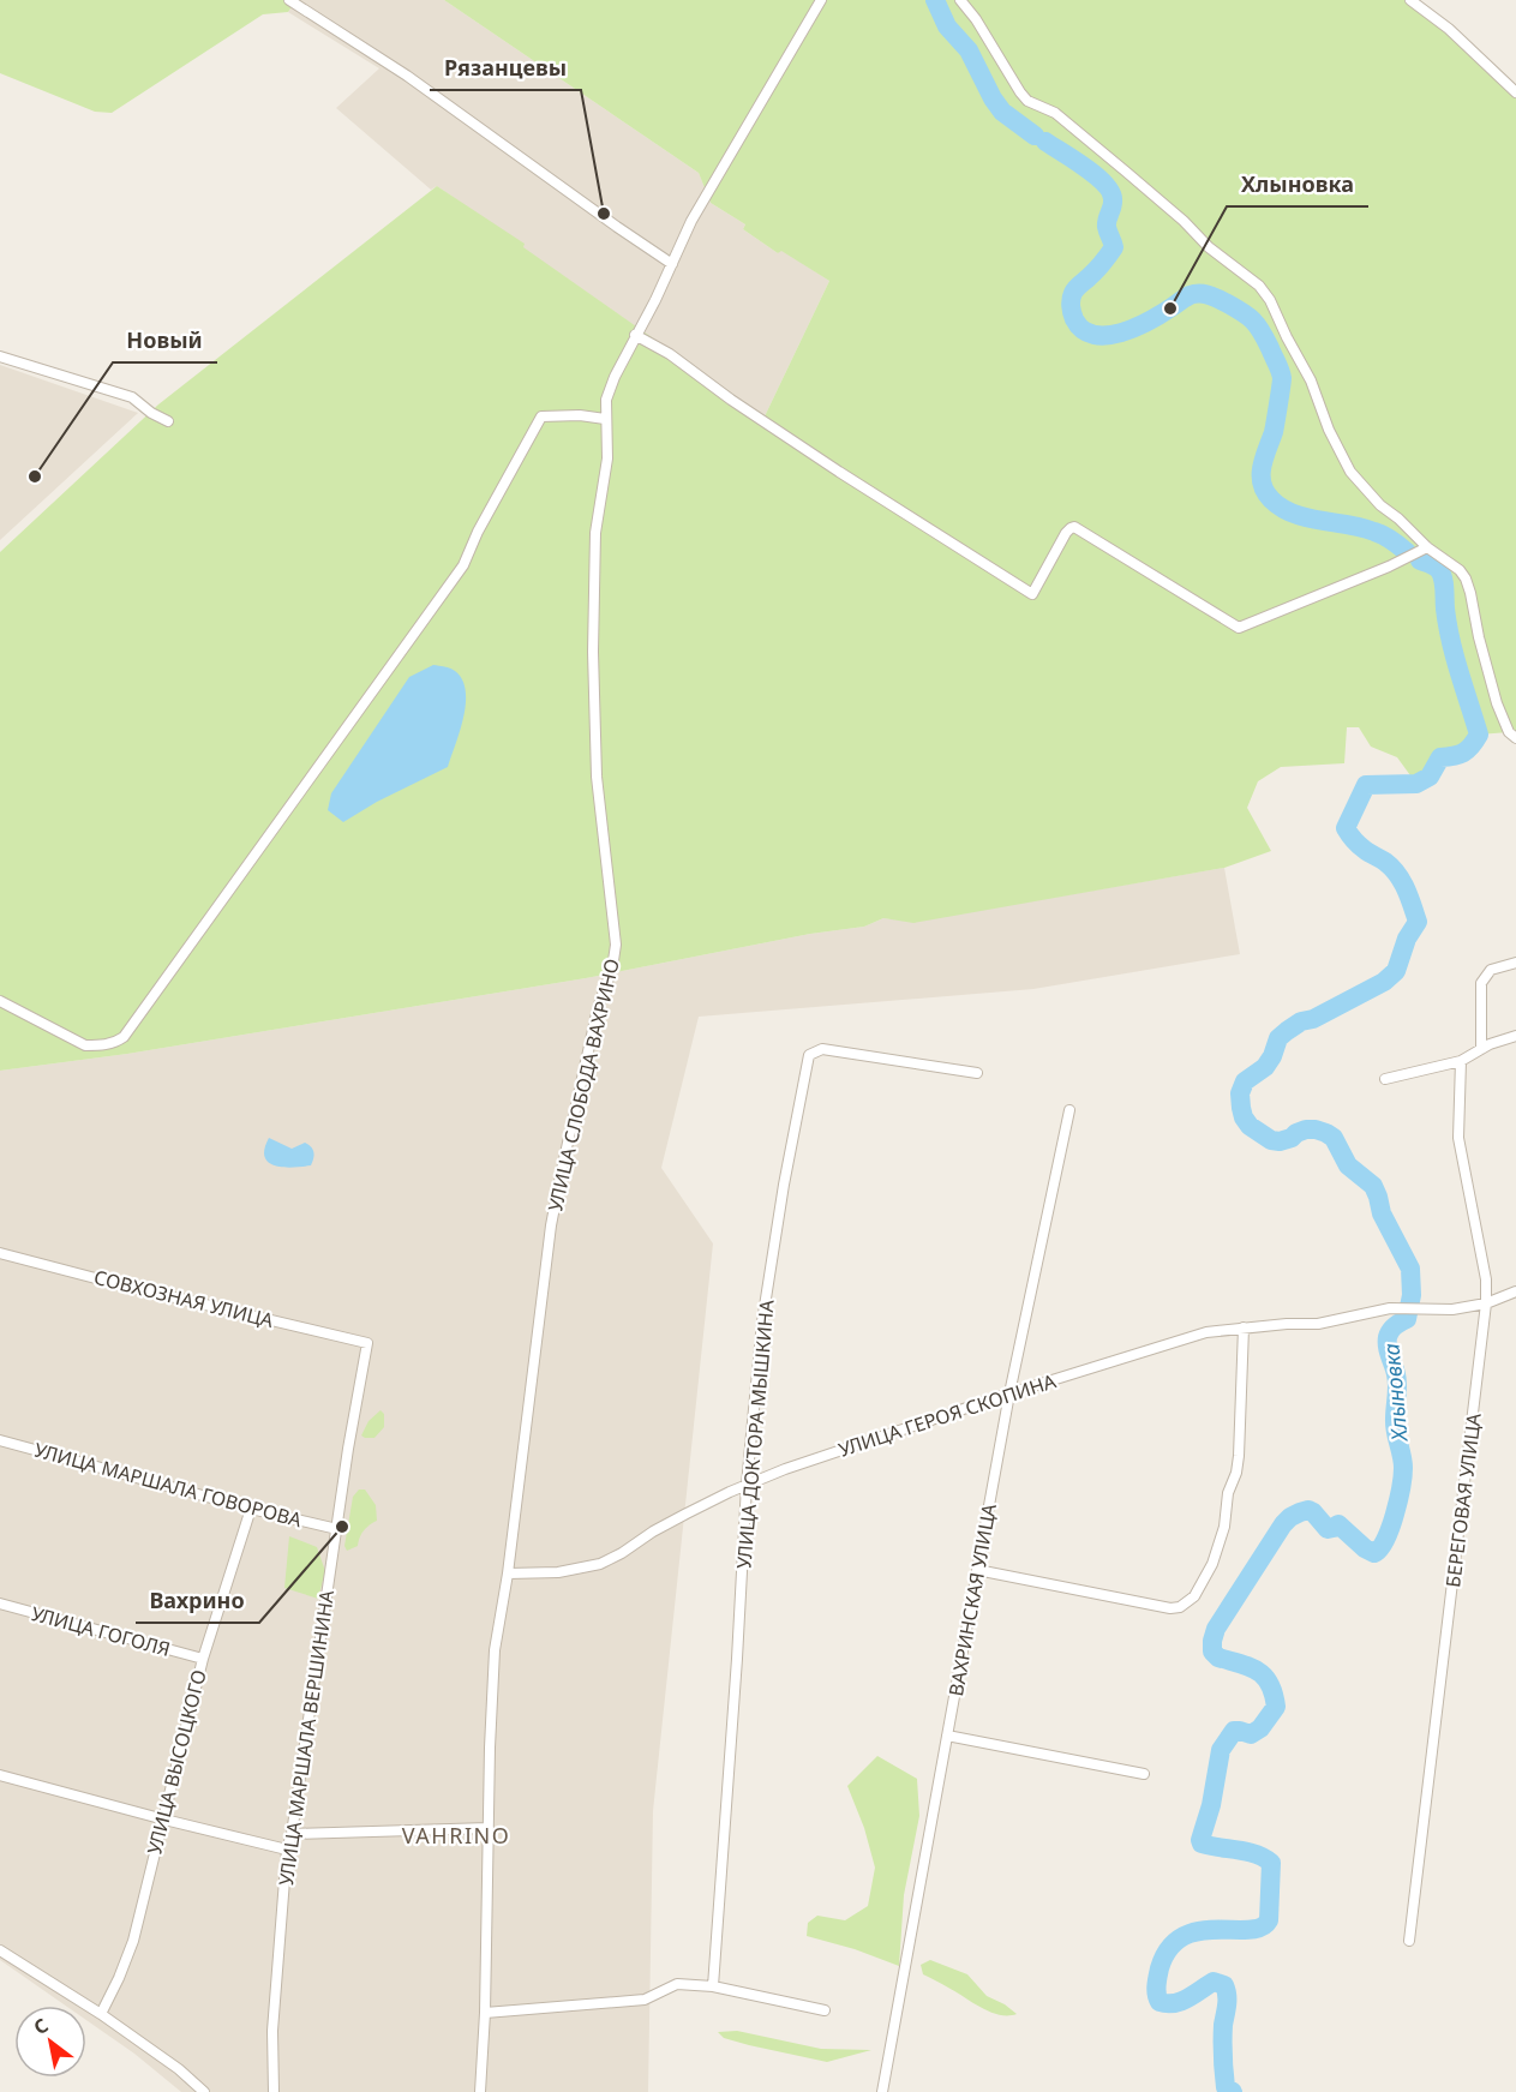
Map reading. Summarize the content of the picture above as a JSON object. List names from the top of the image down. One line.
{"streets":{"street":["УЛИЦА СЛОБОДА ВАХРИНО","СОВХОЗНАЯ УЛИЦА","УЛИЦА ГЕРОЯ СКОПИНА","УЛИЦА ДОКТОРА МЫШКИНА","УЛИЦА МАРШАЛА ГОВОРОВА","БЕРЕГОВАЯ УЛИЦА","ВАХРИНСКАЯ УЛИЦА","УЛИЦА ГОГОЛЯ","УЛИЦА МАРШАЛА ВЕРШИНИНА","УЛИЦА ВЫСОЦКОГО"]},"crossings":[["УЛИЦА СЛОБОДА ВАХРИНО","УЛИЦА ГЕРОЯ СКОПИНА"],["СОВХОЗНАЯ УЛИЦА","УЛИЦА МАРШАЛА ВЕРШИНИНА"],["УЛИЦА ГЕРОЯ СКОПИНА","УЛИЦА ДОКТОРА МЫШКИНА"],["УЛИЦА ГЕРОЯ СКОПИНА","БЕРЕГОВАЯ УЛИЦА"],["УЛИЦА ГЕРОЯ СКОПИНА","ВАХРИНСКАЯ УЛИЦА"],["УЛИЦА МАРШАЛА ГОВОРОВА","УЛИЦА МАРШАЛА ВЕРШИНИНА"],["УЛИЦА МАРШАЛА ГОВОРОВА","УЛИЦА ВЫСОЦКОГО"],["УЛИЦА ГОГОЛЯ","УЛИЦА ВЫСОЦКОГО"]],"districts":["VAHRINO"],"water":["Хлыновка"],"places":["Рязанцевы","Хлыновка","Новый","Вахрино"],"north":"top left"}
